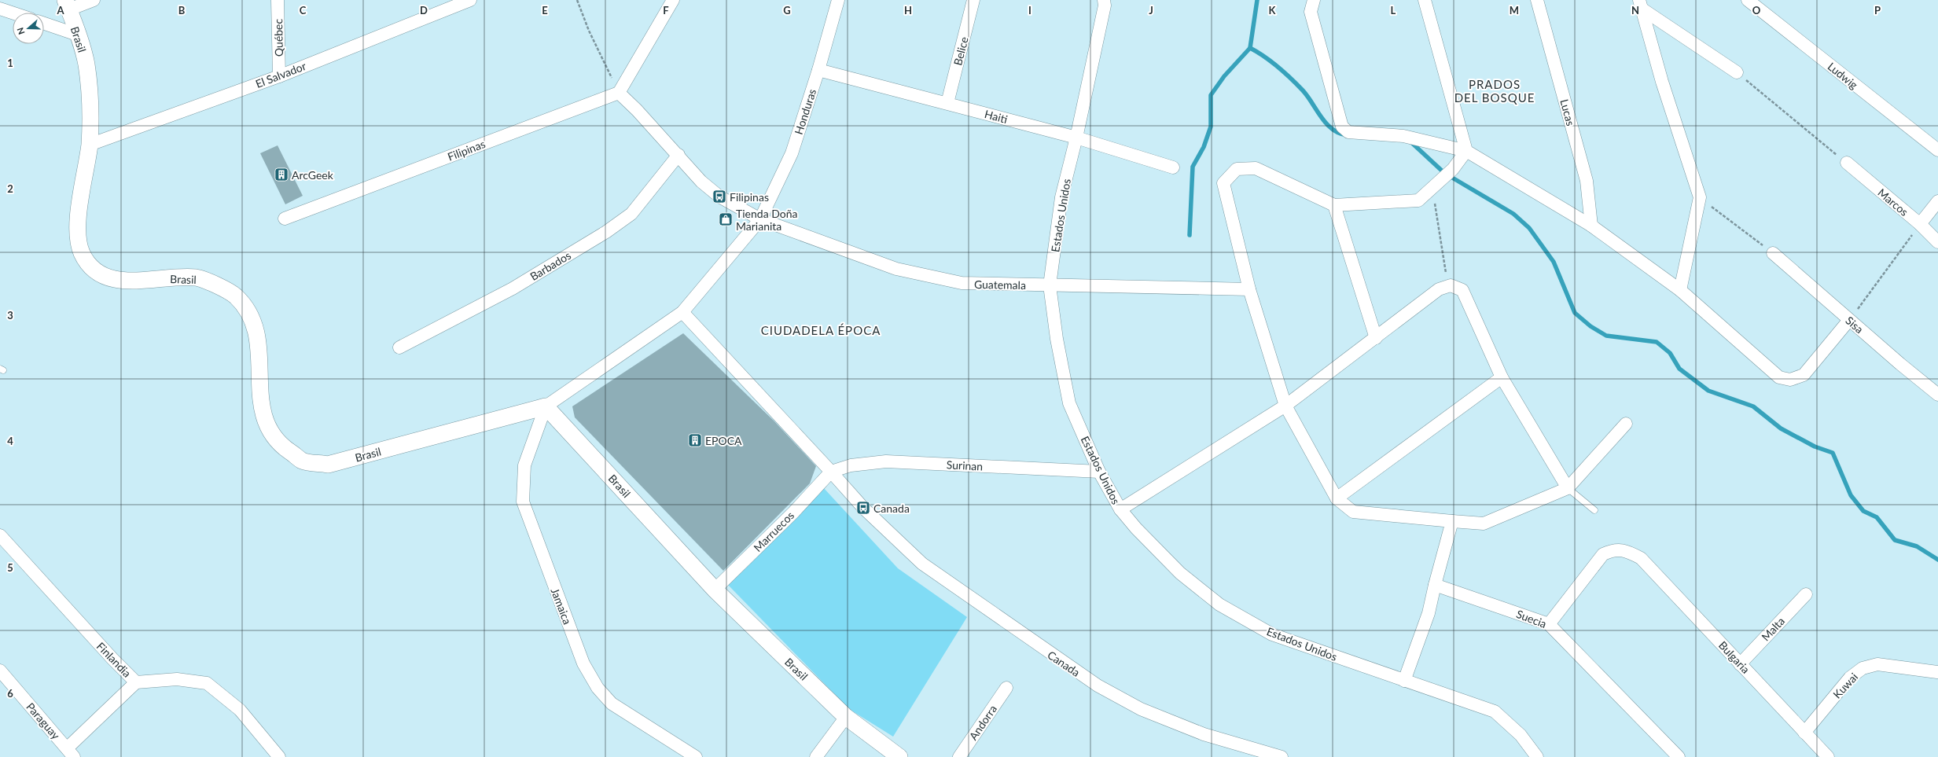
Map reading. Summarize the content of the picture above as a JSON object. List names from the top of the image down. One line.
{"streets":{"street":["Québec","Brasil","Belice","El Salvador","Ludwig","Honduras","Lucas","Haiti","Filipinas","Marcos","Estados Unidos","Barbados","Guatemala","Sisa","Surinan","Marruecos","Jamaica","Suecia","Malta","Bulgaria","Finlandia","Canada","Kuwai","Paraguay","Andorra"]},"crossings":[["Québec","El Salvador"],["Brasil","El Salvador"],["Brasil","Honduras"],["Brasil","Marruecos"],["Brasil","Jamaica"],["Belice","Haiti"],["Honduras","Haiti"],["Honduras","Guatemala"],["Honduras","Jamaica"],["Honduras","Canada"],["Haiti","Estados Unidos"],["Filipinas","Guatemala"],["Estados Unidos","Guatemala"],["Estados Unidos","Surinan"],["Barbados","Guatemala"],["Surinan","Marruecos"],["Surinan","Canada"],["Marruecos","Canada"],["Suecia","Bulgaria"],["Malta","Bulgaria"],["Bulgaria","Kuwai"]],"districts":["PRADOS DEL BOSQUE","CIUDADELA ÉPOCA"],"places":{"building":["ArcGeek","EPOCA"],"bus stop":["Filipinas","Canada"],"shop":["Tienda Doña Marianita"]},"north":"left","grid":{"columns":["A","B","C","D","E","F","G","H","I","J","K","L","M","N","O","P"],"rows":["1","2","3","4","5","6"]}}
